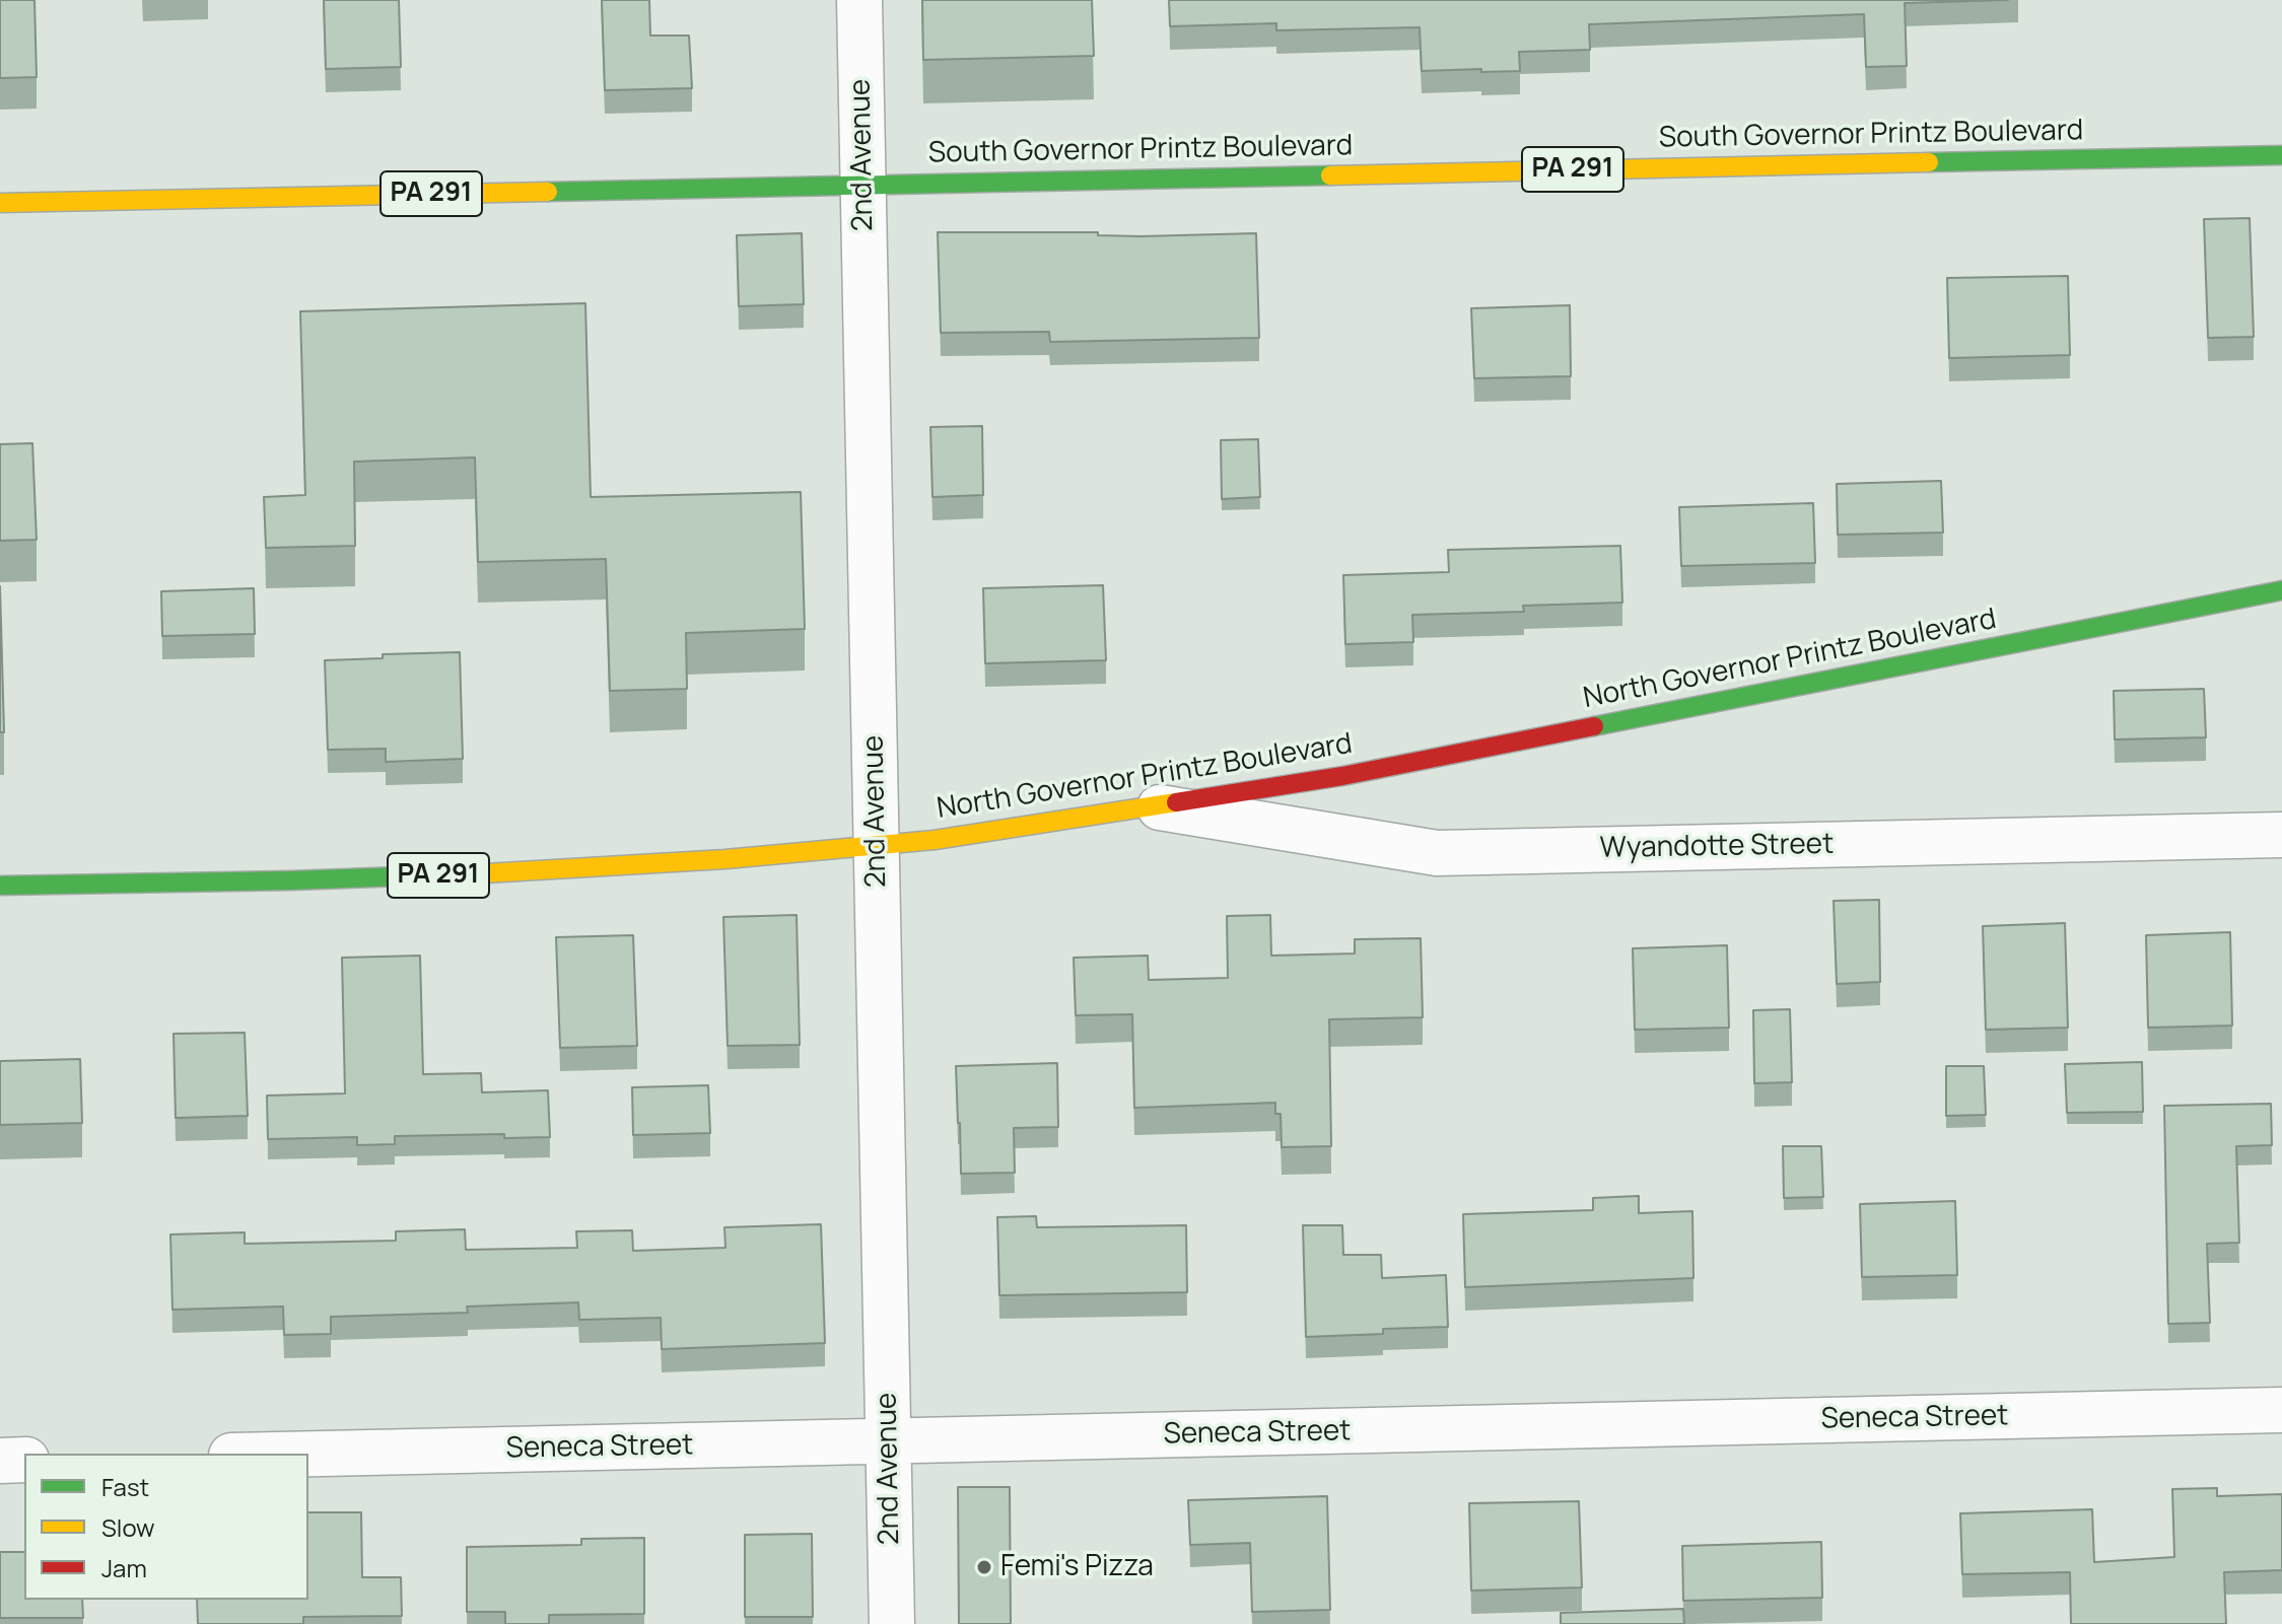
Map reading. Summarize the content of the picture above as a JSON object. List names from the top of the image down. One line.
{"streets":{"main road":["South Governor Printz Boulevard","PA 291","North Governor Printz Boulevard"],"street":["2nd Avenue","Wyandotte Street","Seneca Street"]},"crossings":[["South Governor Printz Boulevard","2nd Avenue"],["2nd Avenue","North Governor Printz Boulevard"],["2nd Avenue","Seneca Street"],["North Governor Printz Boulevard","Wyandotte Street"]],"places":["Femi's Pizza"],"legend":["Fast","Slow","Jam"]}
